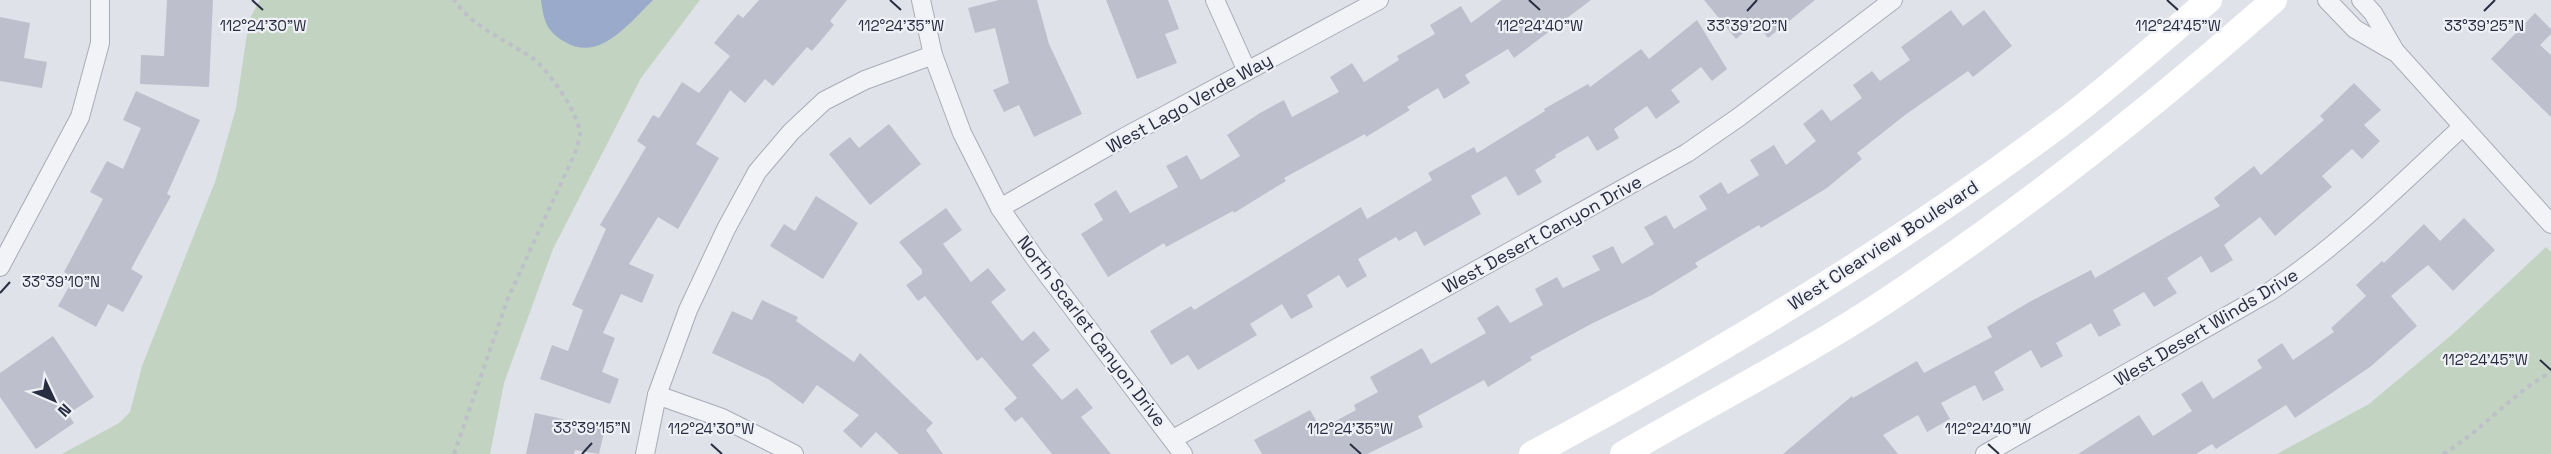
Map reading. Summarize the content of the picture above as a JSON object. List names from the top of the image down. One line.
{"streets":{"street":["West Lago Verde Way","West Desert Canyon Drive","West Clearview Boulevard","West Desert Winds Drive","North Scarlet Canyon Drive"]},"crossings":[["West Lago Verde Way","North Scarlet Canyon Drive"],["West Desert Canyon Drive","North Scarlet Canyon Drive"]],"north":"bottom right","coordinates":["112°24'30\"W","112°24'35\"W","112°24'45\"W","112°24'40\"W","33°39'20\"N","33°39'25\"N","33°39'10\"N","33°39'15\"N"]}
